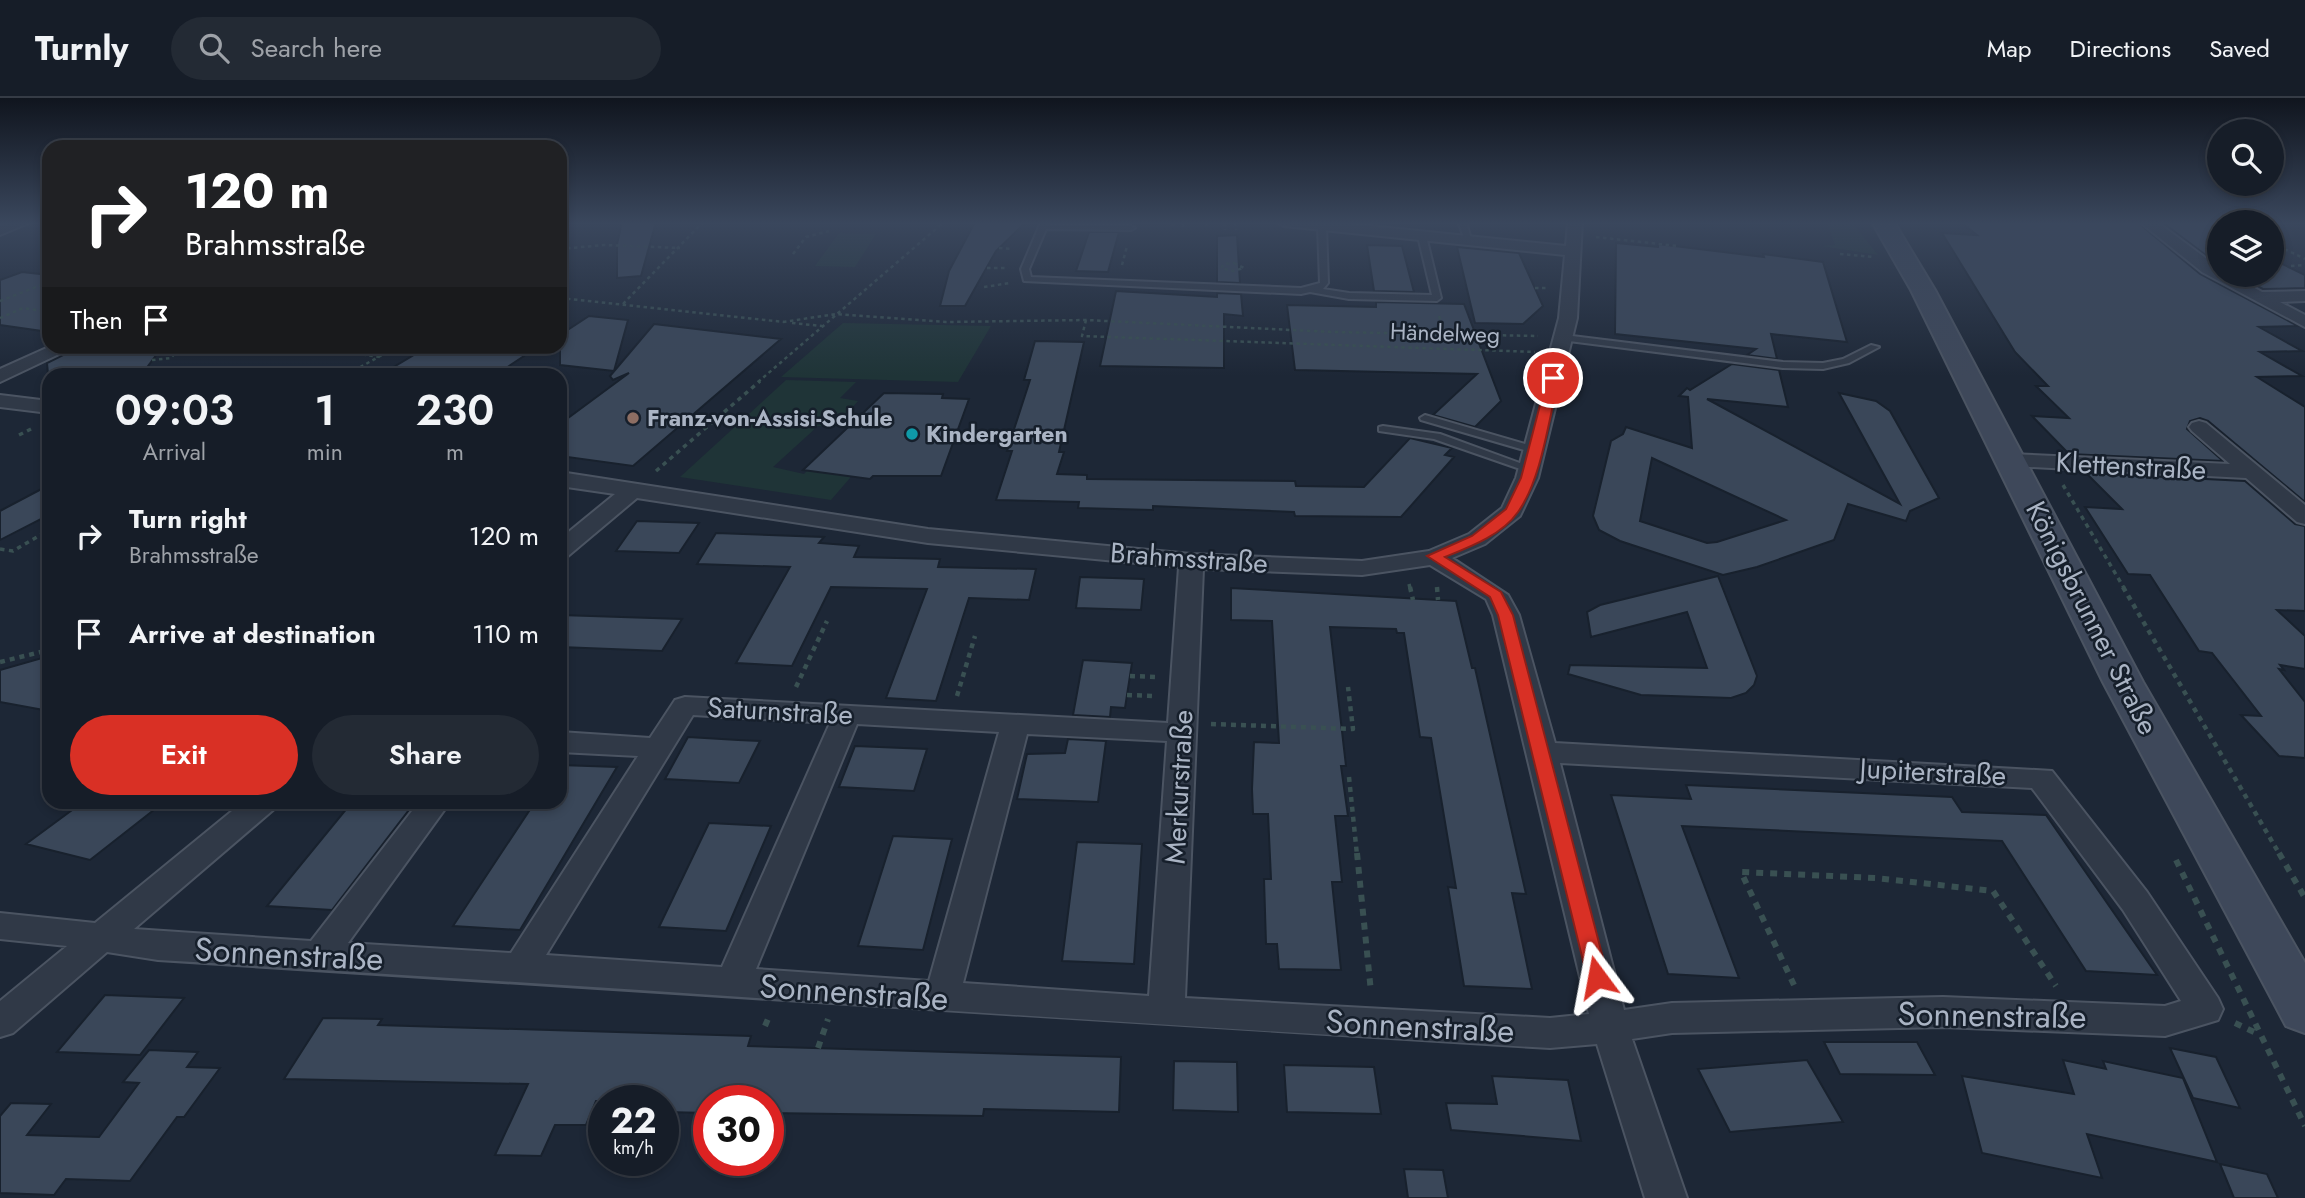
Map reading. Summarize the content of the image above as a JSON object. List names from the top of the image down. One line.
{"streets":{"main road":["Königsbrunner Straße"],"street":["Klettenstraße","Brahmsstraße","Saturnstraße","Jupiterstraße","Merkurstraße","Sonnenstraße"],"path":["Händelweg"]},"crossings":[["Klettenstraße","Königsbrunner Straße"],["Brahmsstraße","Merkurstraße"],["Saturnstraße","Merkurstraße"],["Saturnstraße","Sonnenstraße"],["Jupiterstraße","Sonnenstraße"],["Merkurstraße","Sonnenstraße"]],"places":["Franz-von-Assisi-Schule","Kindergarten"],"page":{"header":"Turnly","search":"Search here","nav":["Map","Directions","Saved"],"turn":["120 m","Brahmsstraße"],"then":"Then","eta":["09:03","Arrival","1","min","230","m"],"list":[{"name":"Turn right","note":"Brahmsstraße","value":"120 m"},{"name":"Arrive at destination","value":"110 m"}],"buttons":["Exit","Share"],"speed":"22 km/h","limit":"30"}}
